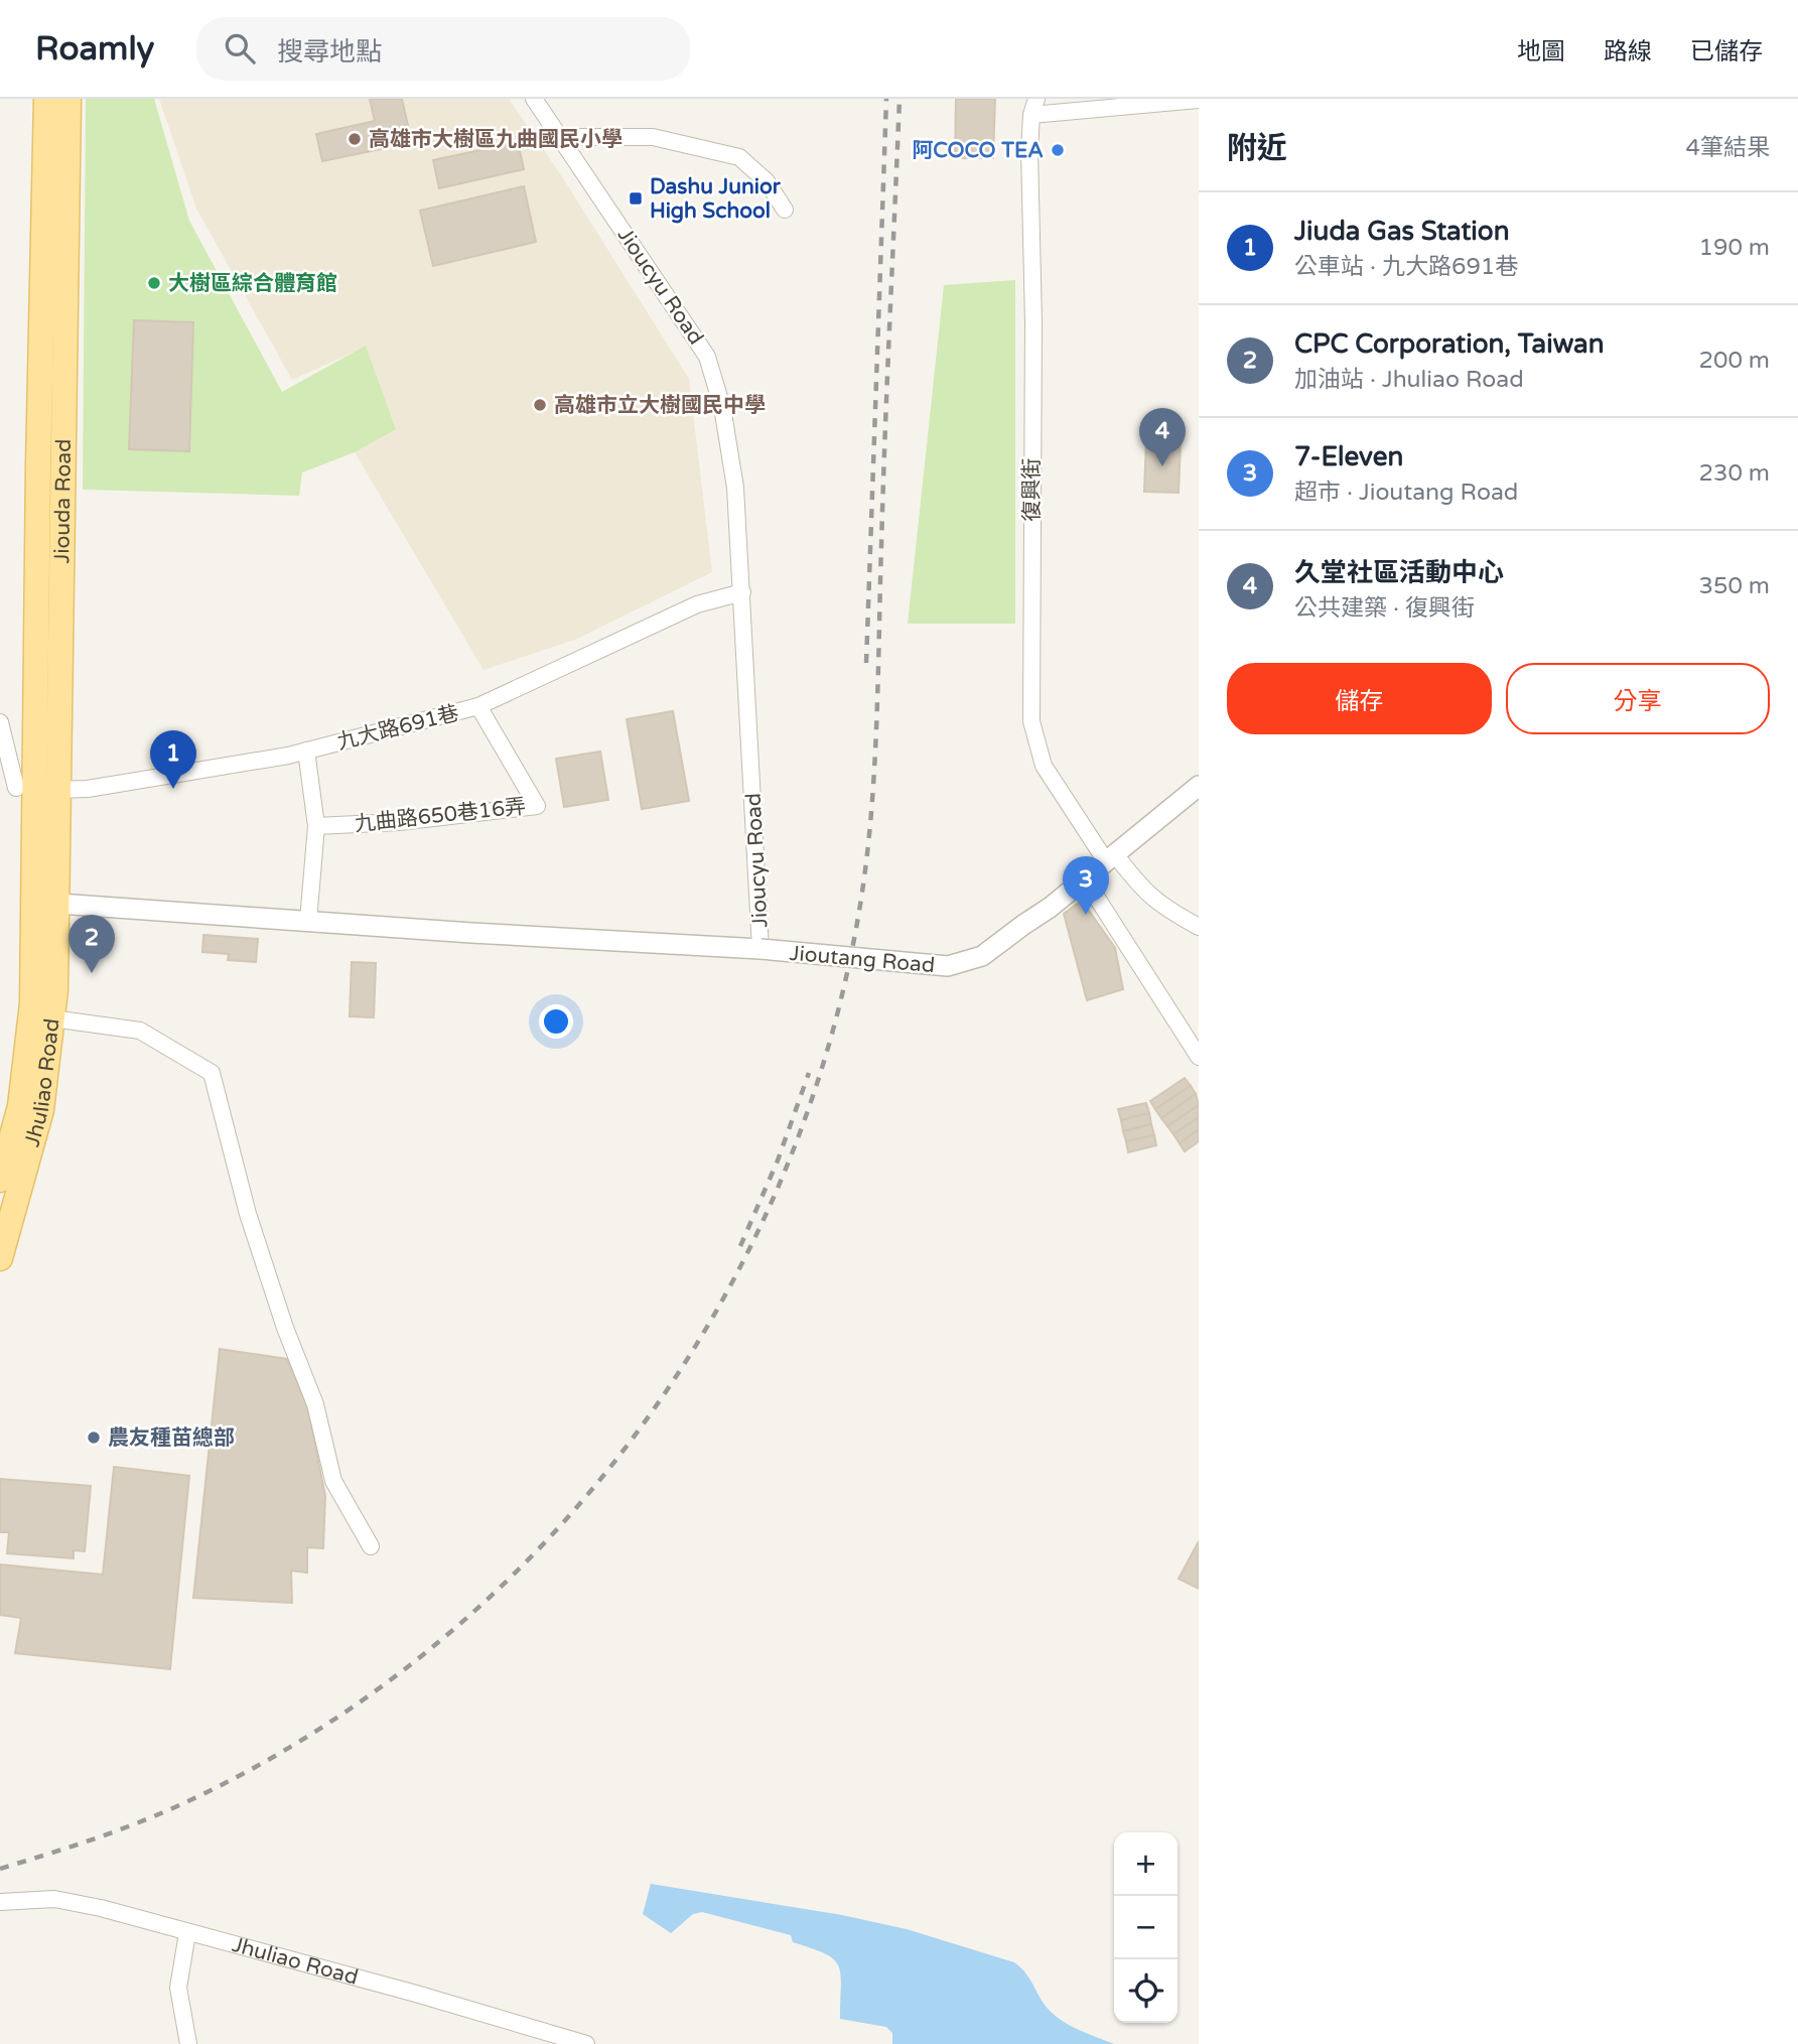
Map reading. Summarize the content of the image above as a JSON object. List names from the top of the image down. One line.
{"streets":{"main road":["Jiouda Road","Jhuliao Road"],"street":["Jioucyu Road","復興街","九大路691巷","九曲路650巷16弄","Jioutang Road"]},"crossings":[["Jioucyu Road","Jiouda Road"],["Jioucyu Road","九大路691巷"],["Jioucyu Road","Jioutang Road"],["Jioucyu Road","Jhuliao Road"],["復興街","Jioutang Road"],["Jiouda Road","九大路691巷"],["Jiouda Road","Jhuliao Road"],["九大路691巷","九曲路650巷16弄"]],"places":{"other":["高雄市大樹區九曲國民小學","阿COCO TEA","大樹區綜合體育館","高雄市立大樹國民中學","農友種苗總部"],"transit":["Dashu Junior High School"]},"page":{"header":"Roamly","search":"搜尋地點","nav":["地圖","路線","已儲存"],"heading":["附近","4筆結果"],"list":[{"mark":"1","name":"Jiuda Gas Station","note":"公車站 · 九大路691巷","value":"190 m"},{"mark":"2","name":"CPC Corporation, Taiwan","note":"加油站 · Jhuliao Road","value":"200 m"},{"mark":"3","name":"7-Eleven","note":"超市 · Jioutang Road","value":"230 m"},{"mark":"4","name":"久堂社區活動中心","note":"公共建築 · 復興街","value":"350 m"}],"pins":["4","1","3","2"],"buttons":["儲存","分享"],"map_buttons":["+","−"]}}
